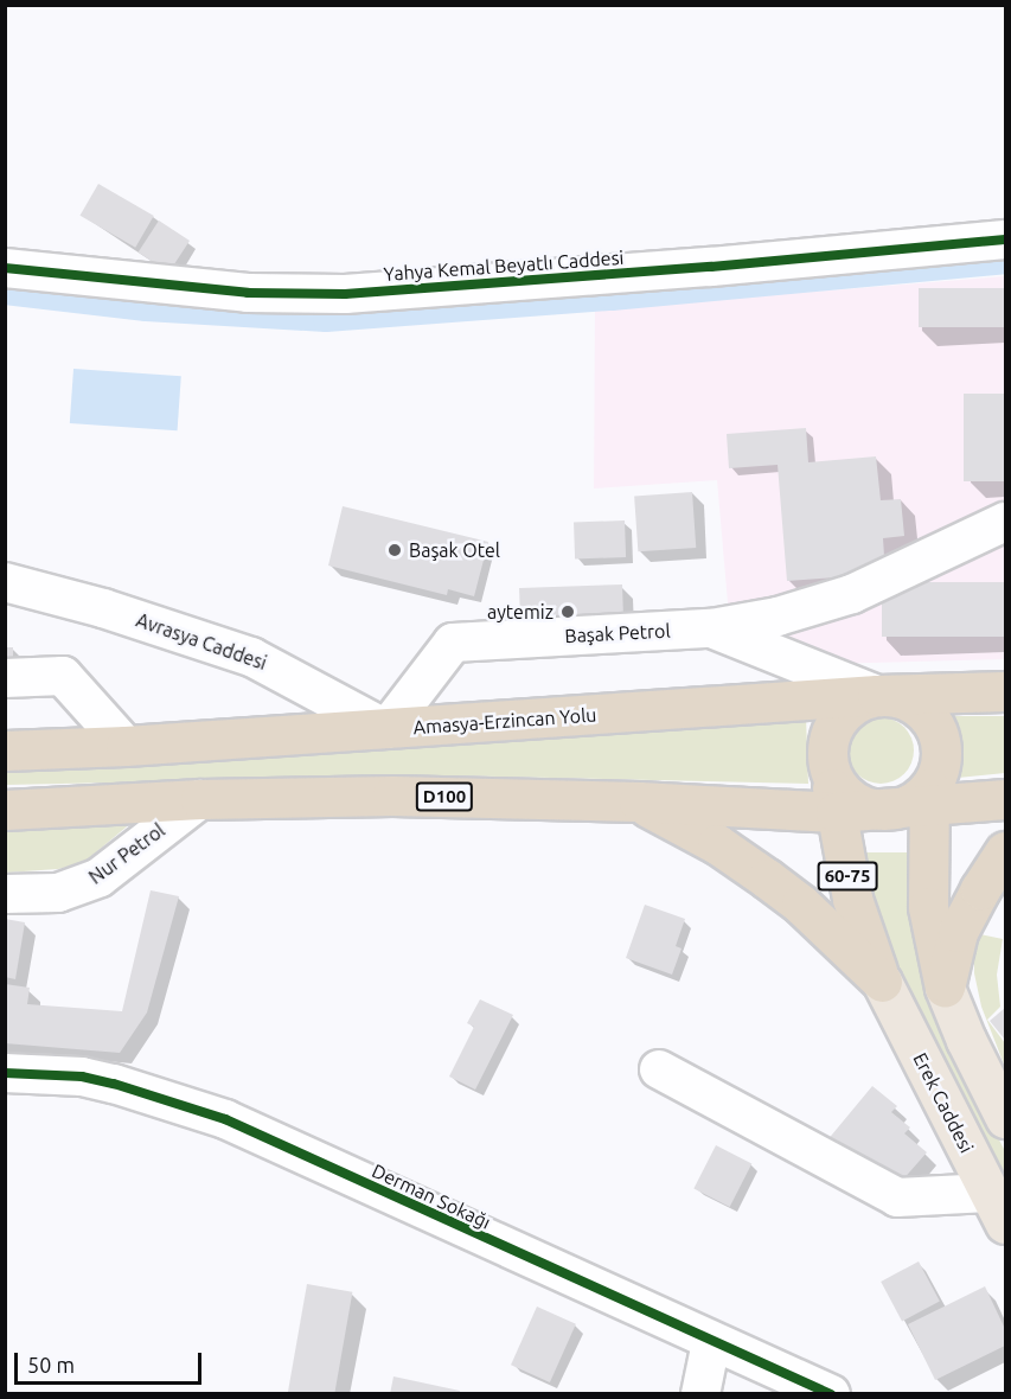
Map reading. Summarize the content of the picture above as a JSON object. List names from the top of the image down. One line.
{"streets":{"highway":["Amasya-Erzincan Yolu","D100","60-75"],"main road":["Erek Caddesi"],"street":["Yahya Kemal Beyatlı Caddesi","Başak Petrol","Avrasya Caddesi","Nur Petrol","Derman Sokağı"]},"crossings":[["Başak Petrol","Avrasya Caddesi"],["Başak Petrol","Amasya-Erzincan Yolu"],["Başak Petrol","D100"],["Başak Petrol","60-75"],["Avrasya Caddesi","Amasya-Erzincan Yolu"],["Amasya-Erzincan Yolu","D100"],["Amasya-Erzincan Yolu","60-75"],["D100","Nur Petrol"],["D100","60-75"],["60-75","Erek Caddesi"]],"places":["Başak Otel","aytemiz"],"scale_bar":"50 m"}
